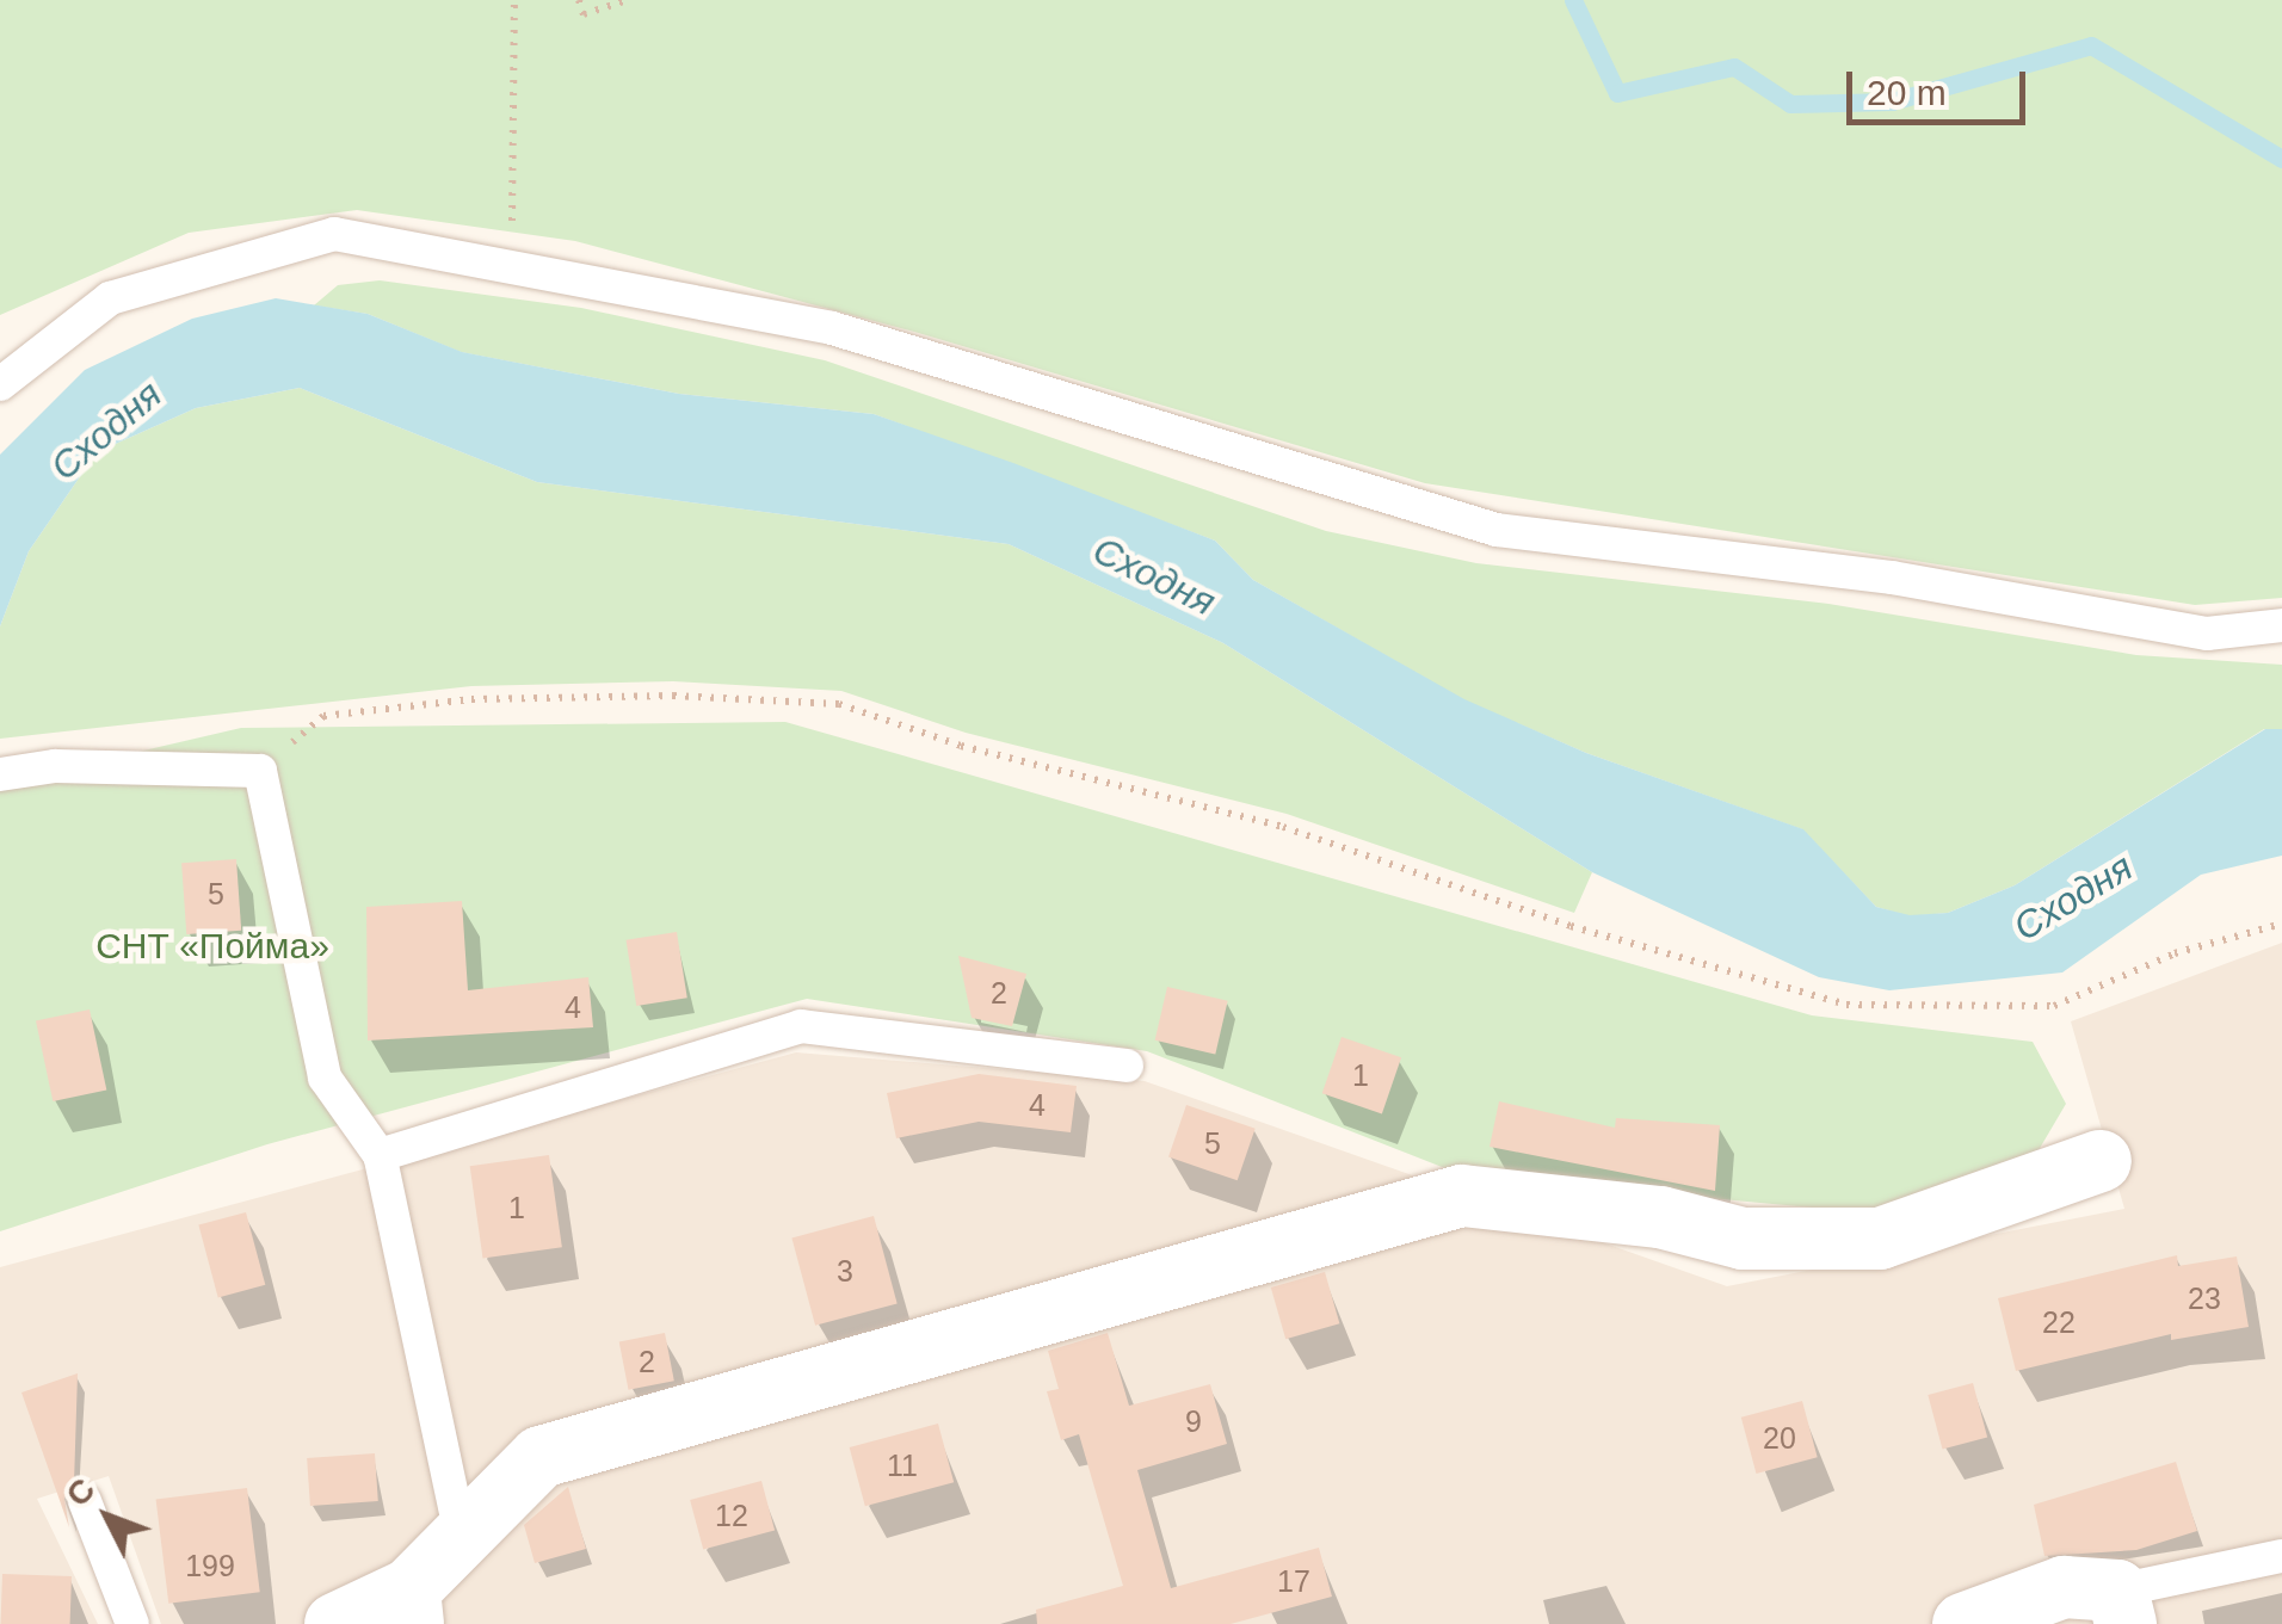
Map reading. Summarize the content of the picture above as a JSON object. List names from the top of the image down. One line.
{"water":["Сходня"],"parks":["СНТ «Пойма»"],"house_numbers":["5","2","4","1","4","5","1","3","23","22","2","9","20","11","12","199","17"],"scale_bar":"20 m","north":"top left"}
